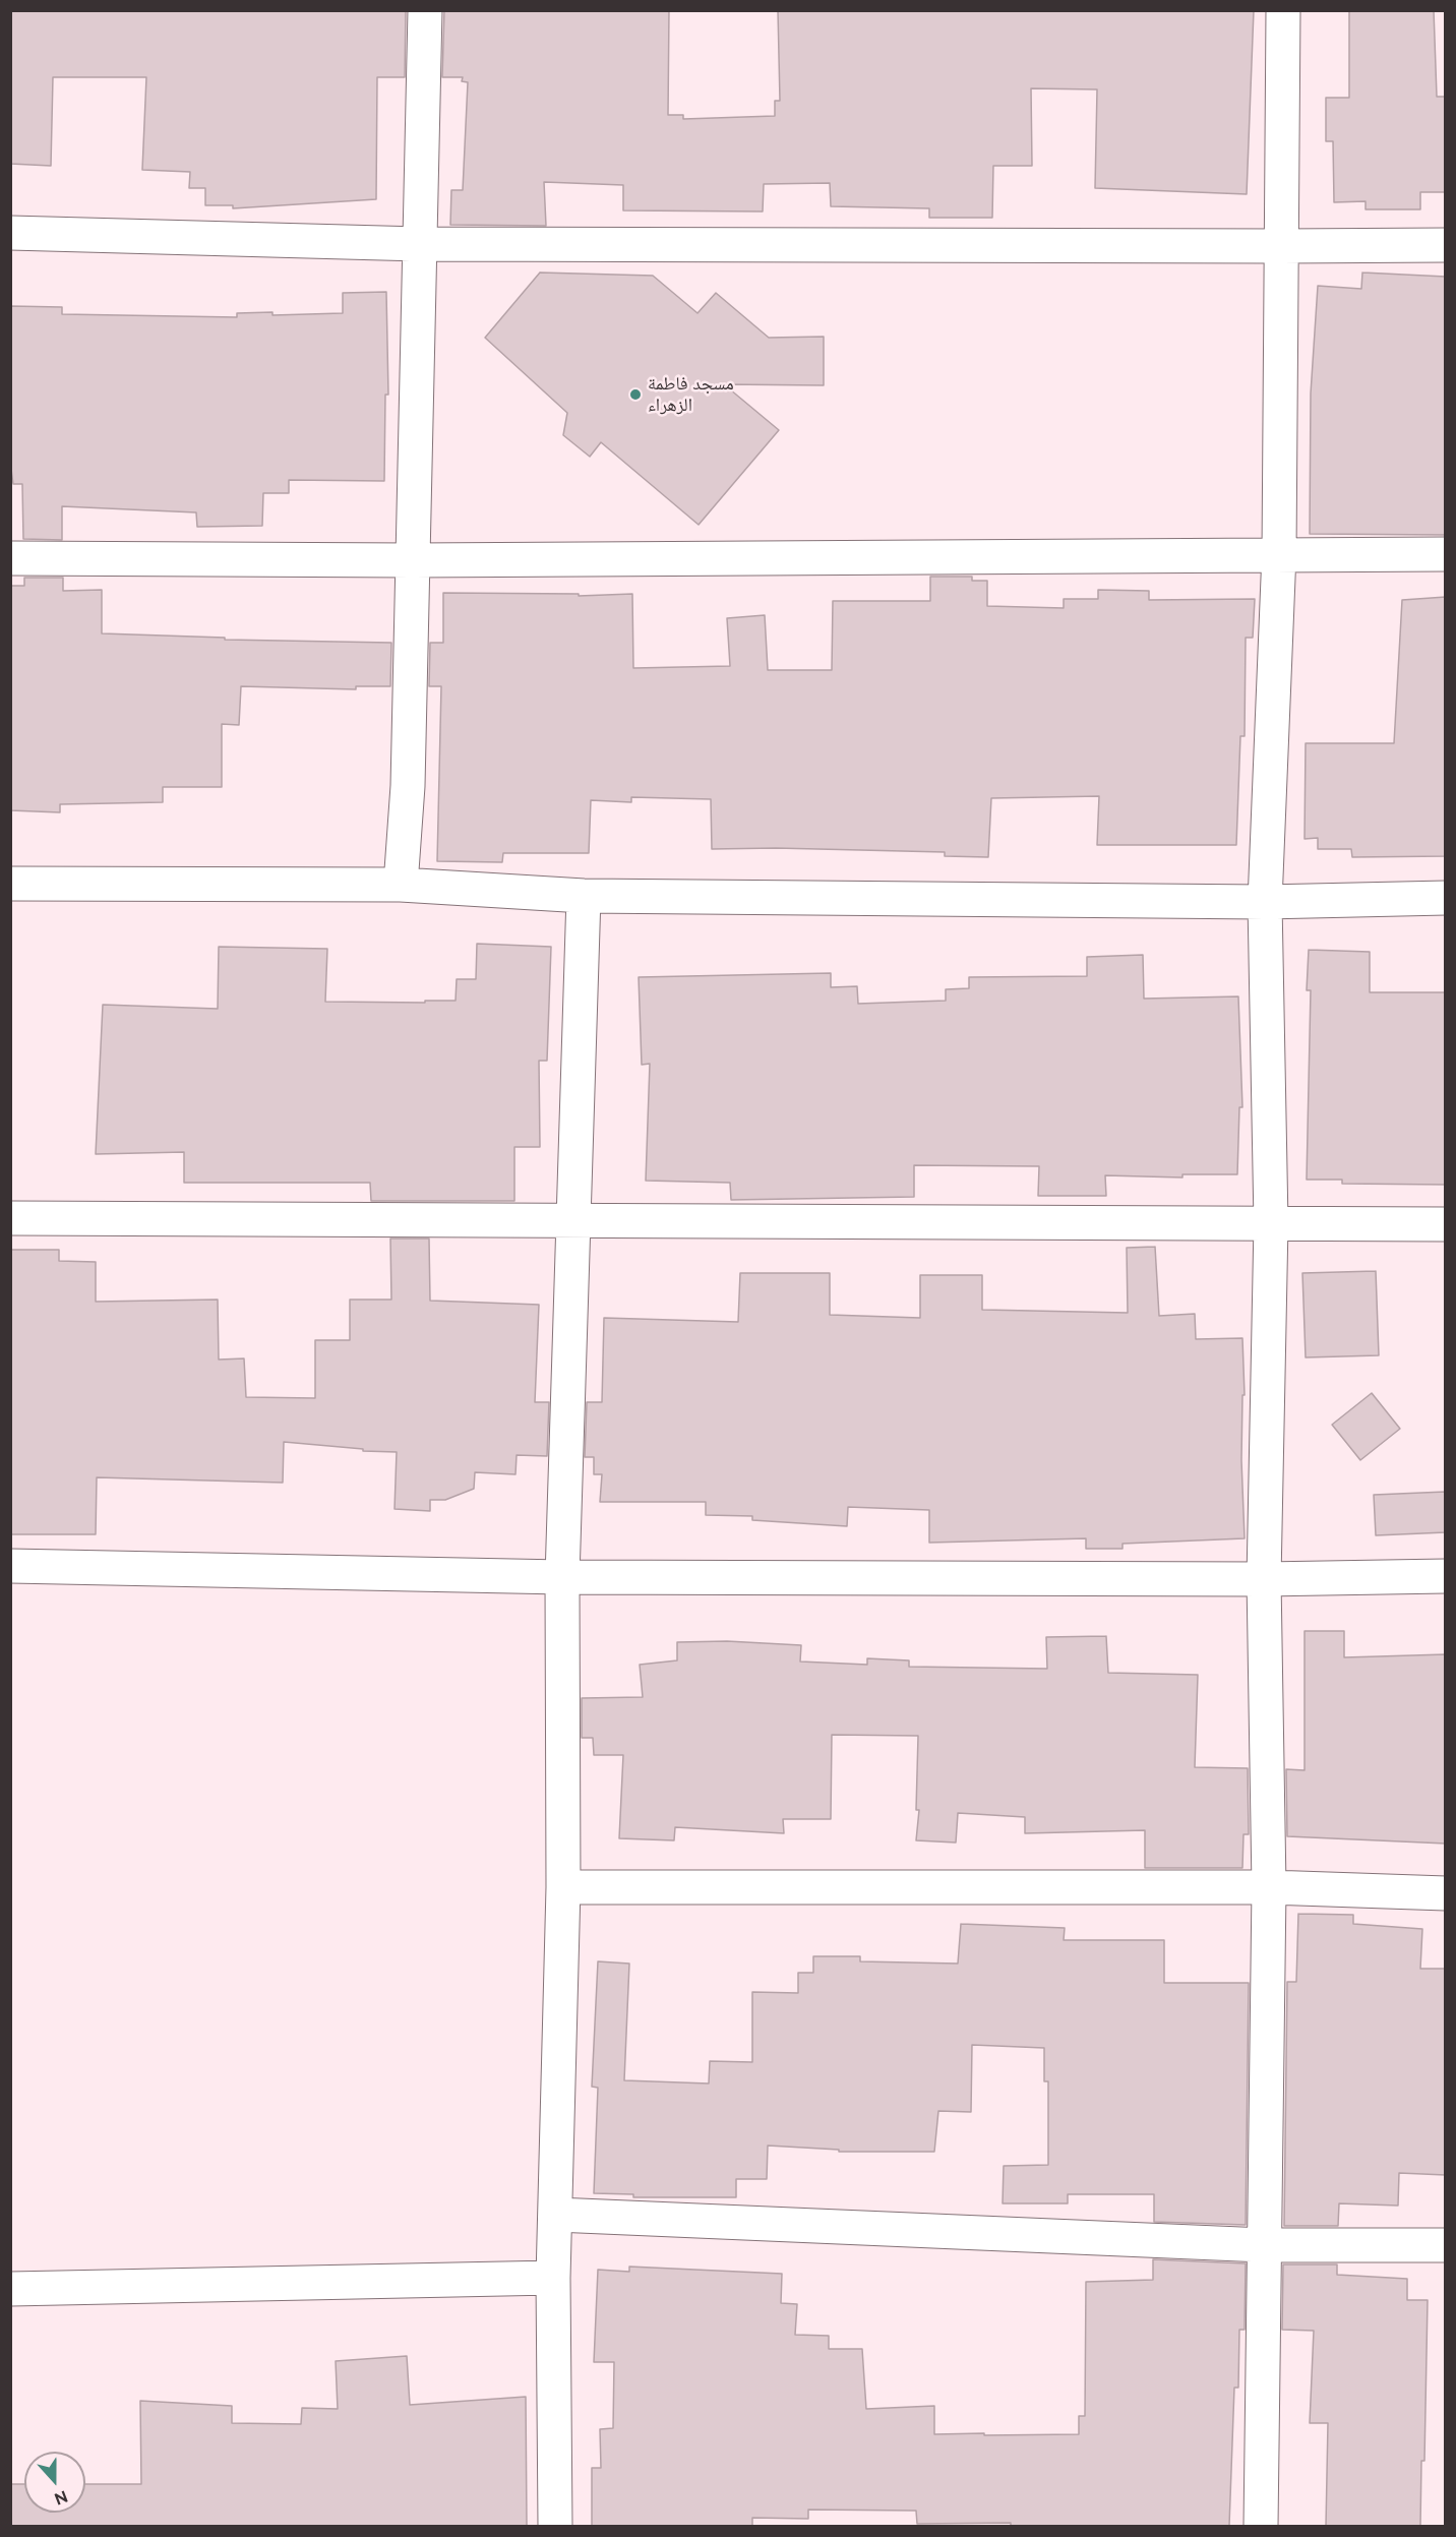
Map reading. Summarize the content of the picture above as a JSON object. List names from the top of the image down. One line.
{"places":["مسجد فاطمة الزهراء"],"north":"bottom"}
